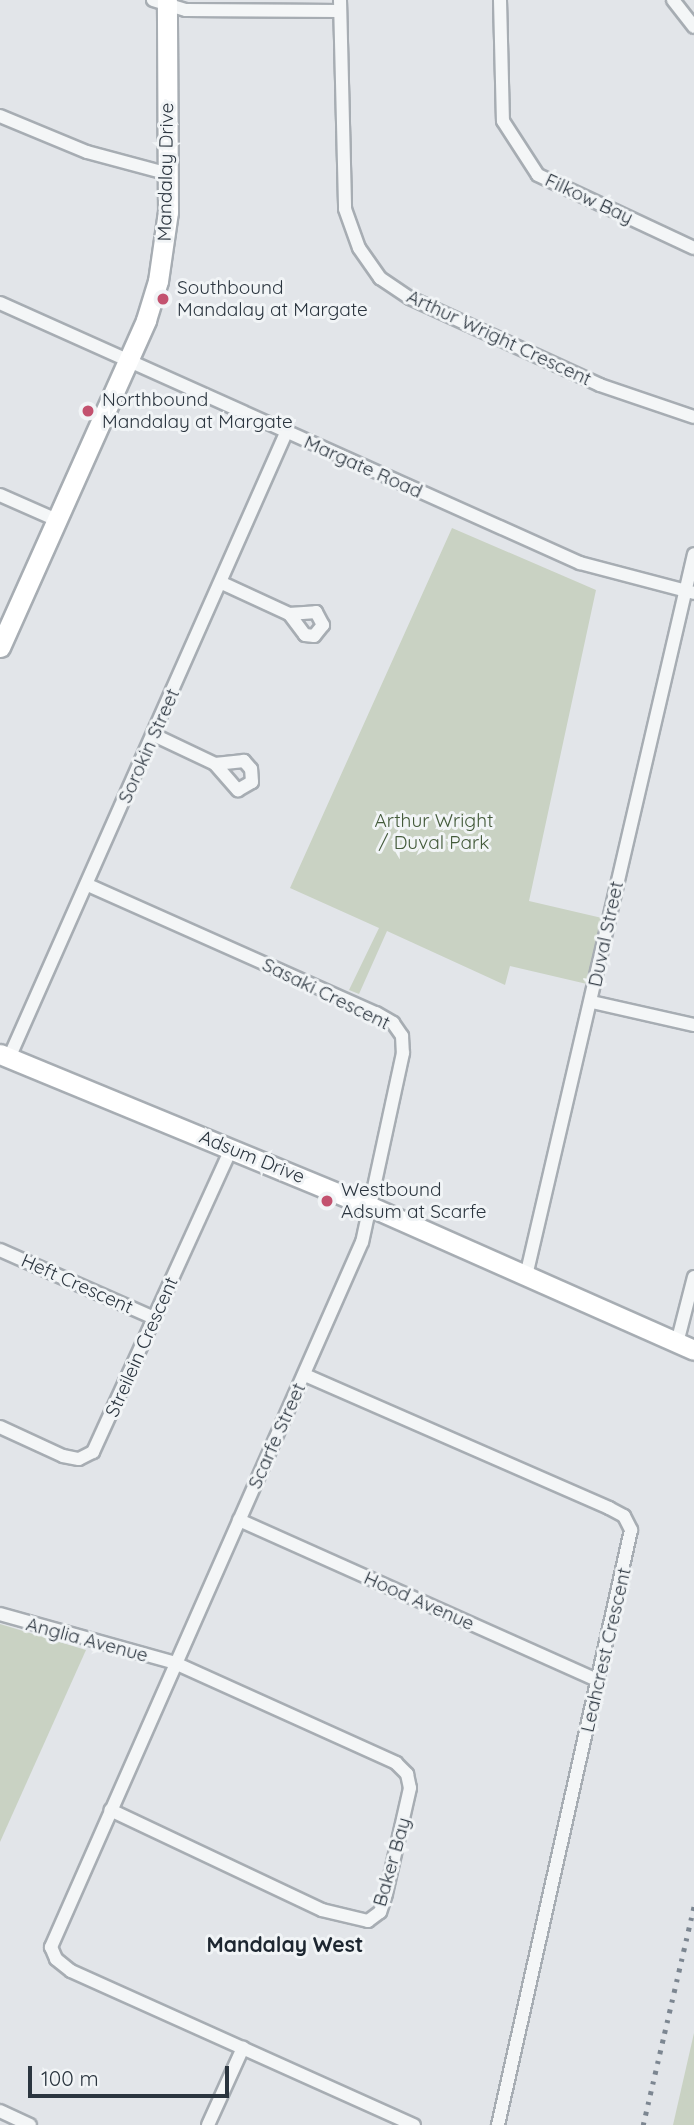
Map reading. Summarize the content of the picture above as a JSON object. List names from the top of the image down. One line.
{"streets":{"street":["Mandalay Drive","Filkow Bay","Arthur Wright Crescent","Margate Road","Sorokin Street","Duval Street","Sasaki Crescent","Adsum Drive","Heft Crescent","Streilein Crescent","Scarfe Street","Hood Avenue","Anglia Avenue","Leahcrest Crescent","Baker Bay"]},"crossings":[["Mandalay Drive","Margate Road"],["Margate Road","Sorokin Street"],["Margate Road","Duval Street"],["Sorokin Street","Sasaki Crescent"],["Sorokin Street","Adsum Drive"],["Duval Street","Adsum Drive"],["Sasaki Crescent","Adsum Drive"],["Sasaki Crescent","Scarfe Street"],["Adsum Drive","Streilein Crescent"],["Adsum Drive","Scarfe Street"],["Heft Crescent","Streilein Crescent"],["Scarfe Street","Hood Avenue"],["Scarfe Street","Anglia Avenue"],["Scarfe Street","Leahcrest Crescent"],["Scarfe Street","Baker Bay"],["Hood Avenue","Leahcrest Crescent"],["Anglia Avenue","Baker Bay"]],"districts":["Mandalay West"],"parks":["Arthur Wright / Duval Park"],"places":["Southbound Mandalay at Margate","Northbound Mandalay at Margate","Westbound Adsum at Scarfe"],"scale_bar":"100 m"}
